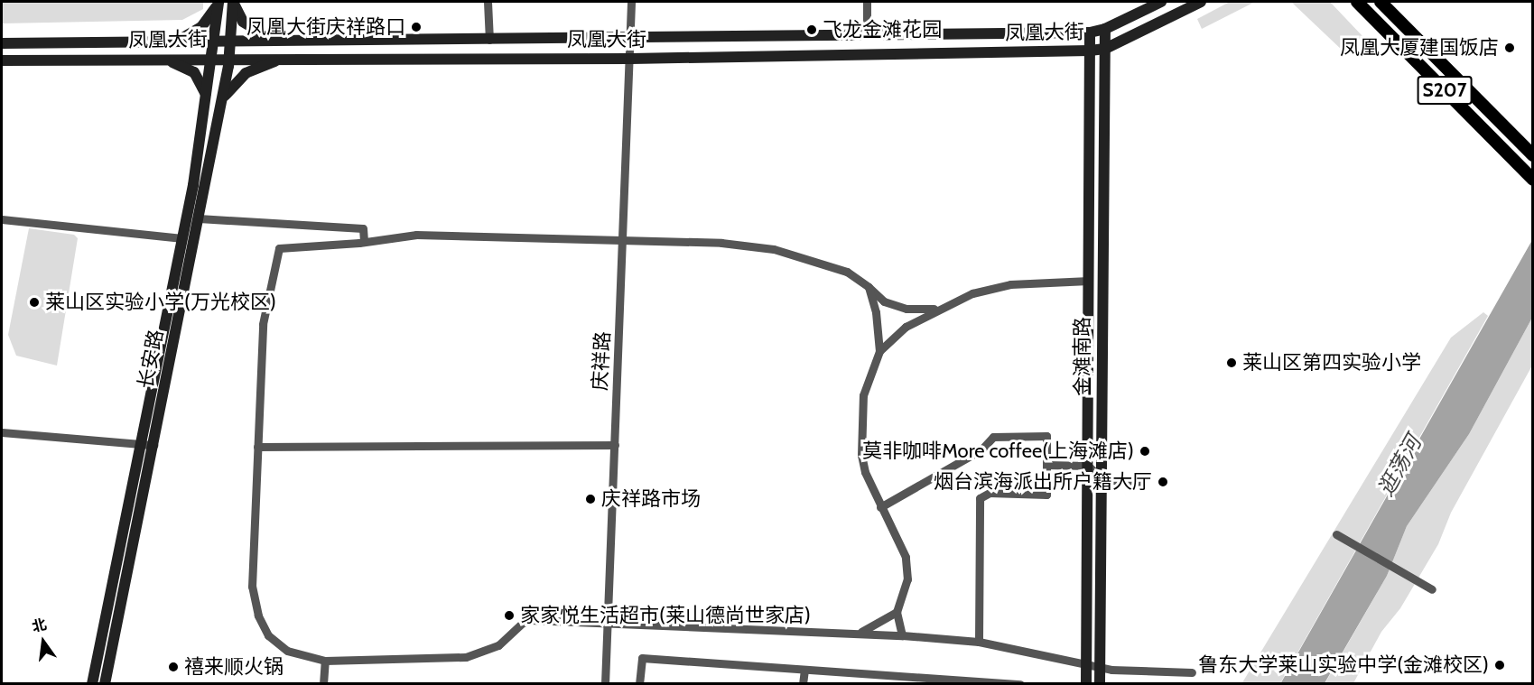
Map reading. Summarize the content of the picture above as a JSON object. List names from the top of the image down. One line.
{"streets":{"main road":["凤凰大街","S207","金滩南路","长安路"],"street":["庆祥路"]},"crossings":[["凤凰大街","金滩南路"],["凤凰大街","长安路"],["凤凰大街","庆祥路"]],"water":["逛荡河"],"places":["凤凰大街庆祥路口","飞龙金滩花园","凤凰大厦建国饭店","莱山区实验小学(万光校区)","莱山区第四实验小学","莫非咖啡More coffee(上海滩店)","烟台滨海派出所户籍大厅","庆祥路市场","家家悦生活超市(莱山德尚世家店)","鲁东大学莱山实验中学(金滩校区)","禧来顺火锅"],"north":"top"}
